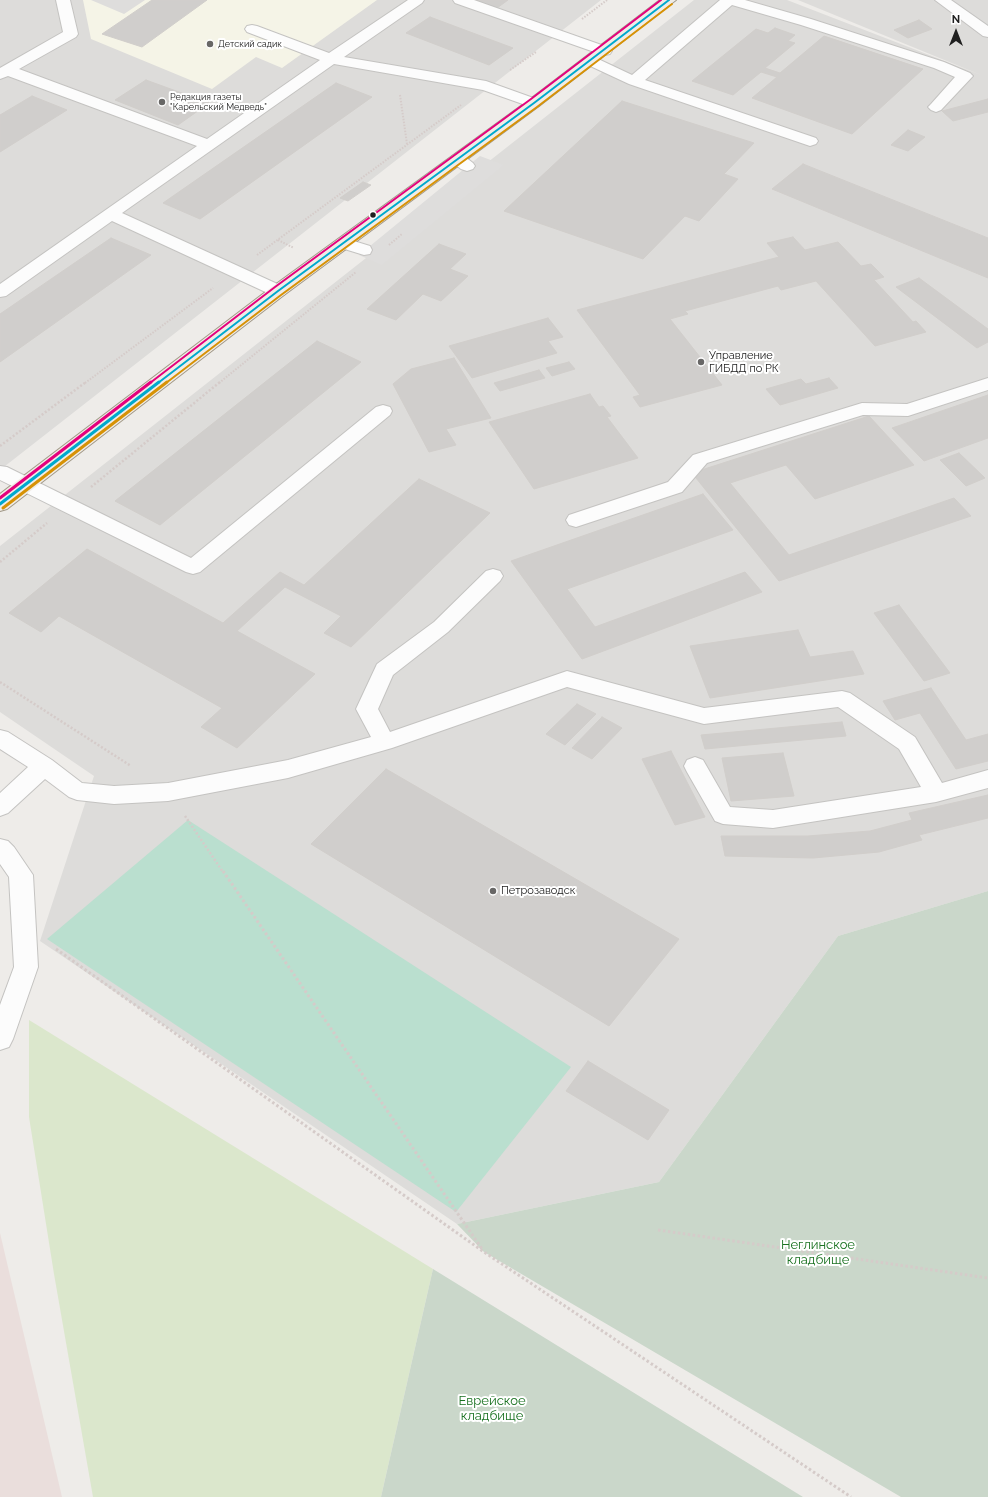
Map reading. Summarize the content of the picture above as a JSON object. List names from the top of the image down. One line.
{"parks":["Неглинское кладбище","Еврейское кладбище"],"places":["Детский садик","Редакция газеты \"Карельский Медведь\"","Управление ГИБДД по РК","Петрозаводск"],"north":"top"}
